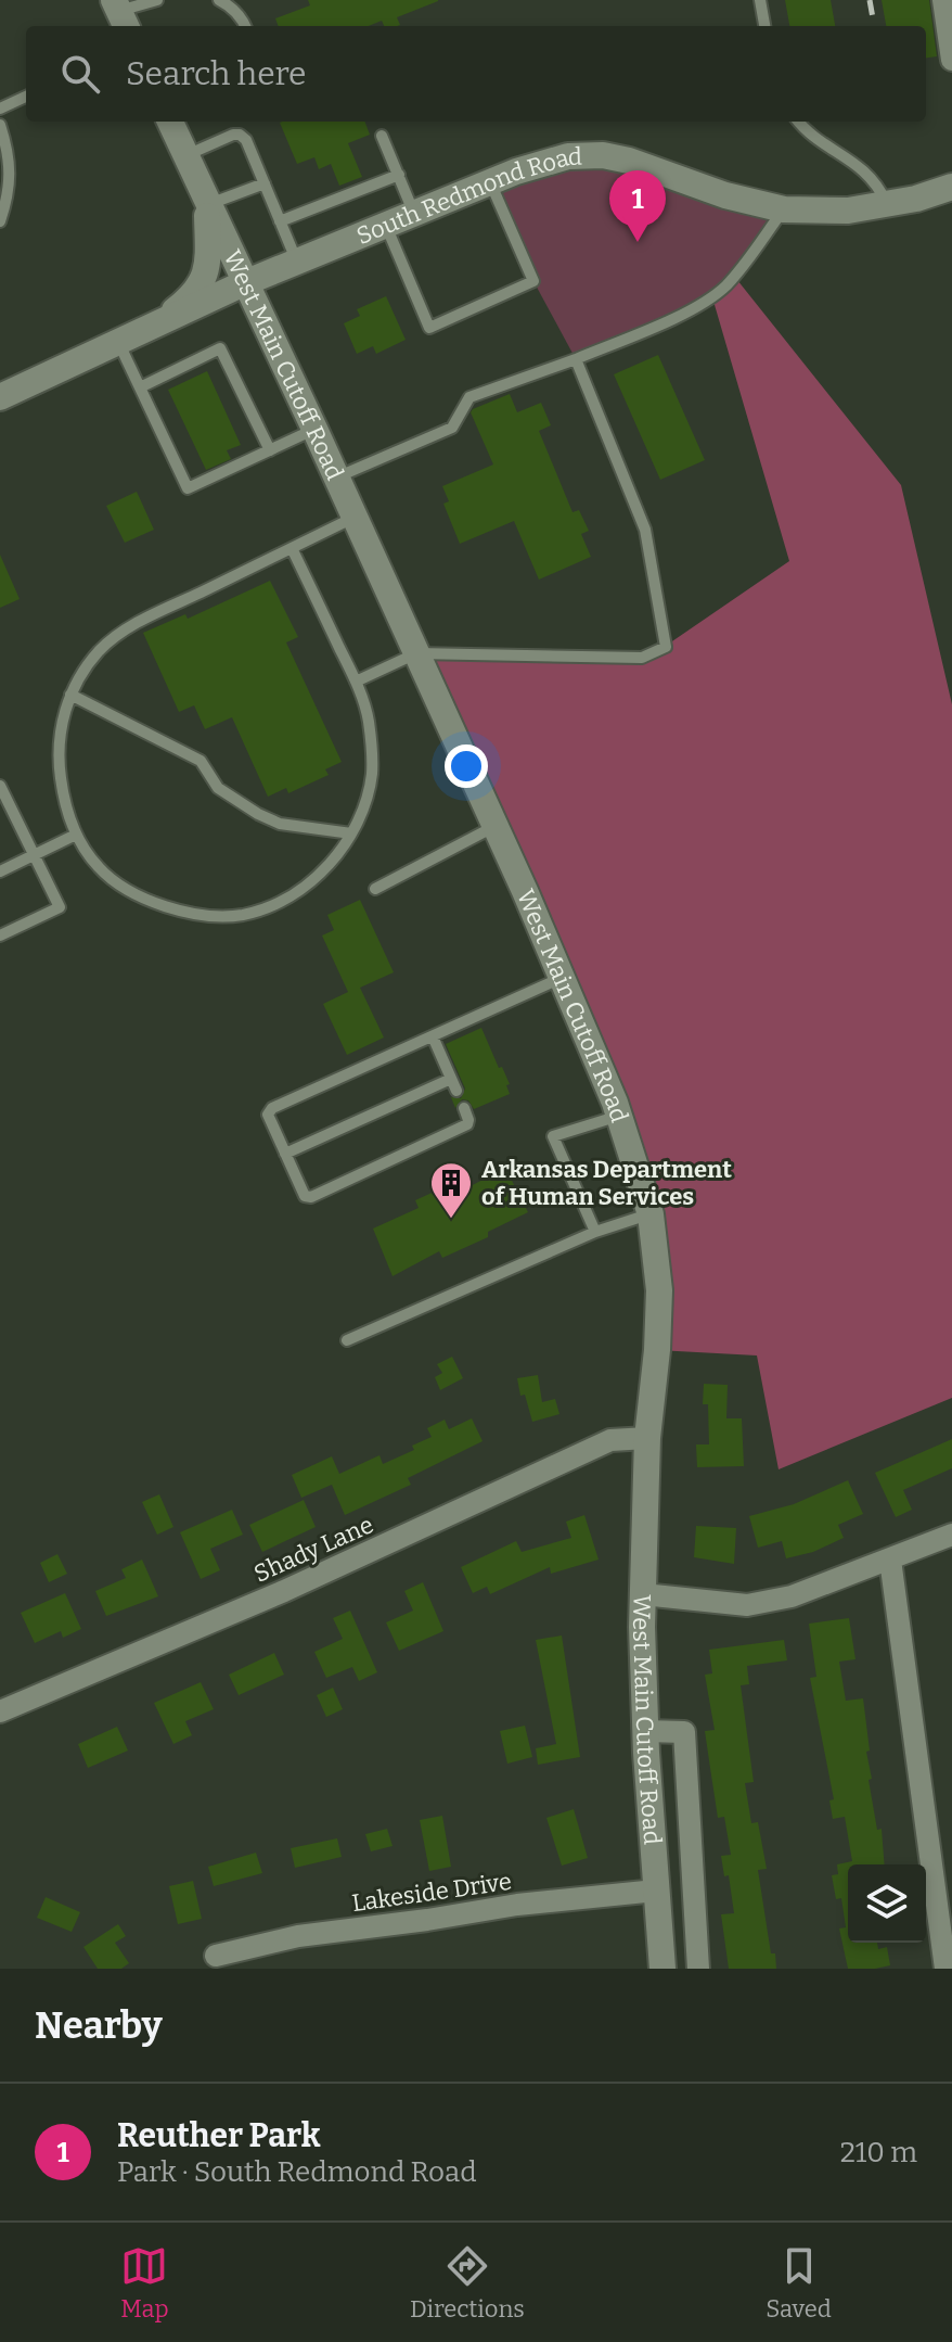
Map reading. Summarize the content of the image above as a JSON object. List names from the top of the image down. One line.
{"streets":{"main road":["South Redmond Road","West Main Cutoff Road"],"street":["Shady Lane","Lakeside Drive"]},"crossings":[["South Redmond Road","West Main Cutoff Road"],["West Main Cutoff Road","Shady Lane"],["West Main Cutoff Road","Lakeside Drive"]],"places":{"building":["Arkansas Department of Human Services"]},"page":{"search":"Search here","pins":"1","heading":"Nearby","list":[{"mark":"1","name":"Reuther Park","note":"Park · South Redmond Road","value":"210 m"}],"nav":["Map","Directions","Saved"]}}
